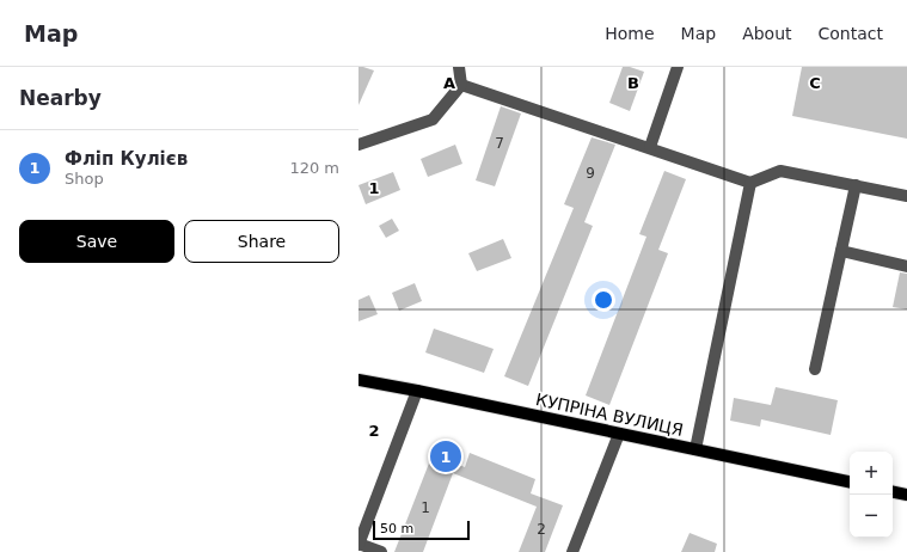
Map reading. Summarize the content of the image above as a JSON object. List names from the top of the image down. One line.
{"streets":{"main road":["КУПРІНА ВУЛИЦЯ"]},"house_numbers":["7","9","1","2"],"scale_bar":"50 m","page":{"header":"Map","nav":["Home","Map","About","Contact"],"heading":"Nearby","list":[{"mark":"1","name":"Фліп Кулієв","note":"Shop","value":"120 m"}],"buttons":["Save","Share"],"pins":"1","map_buttons":["+","−"],"scale":"50 m"},"grid":{"columns":["A","B","C"],"rows":["1","2"]}}
